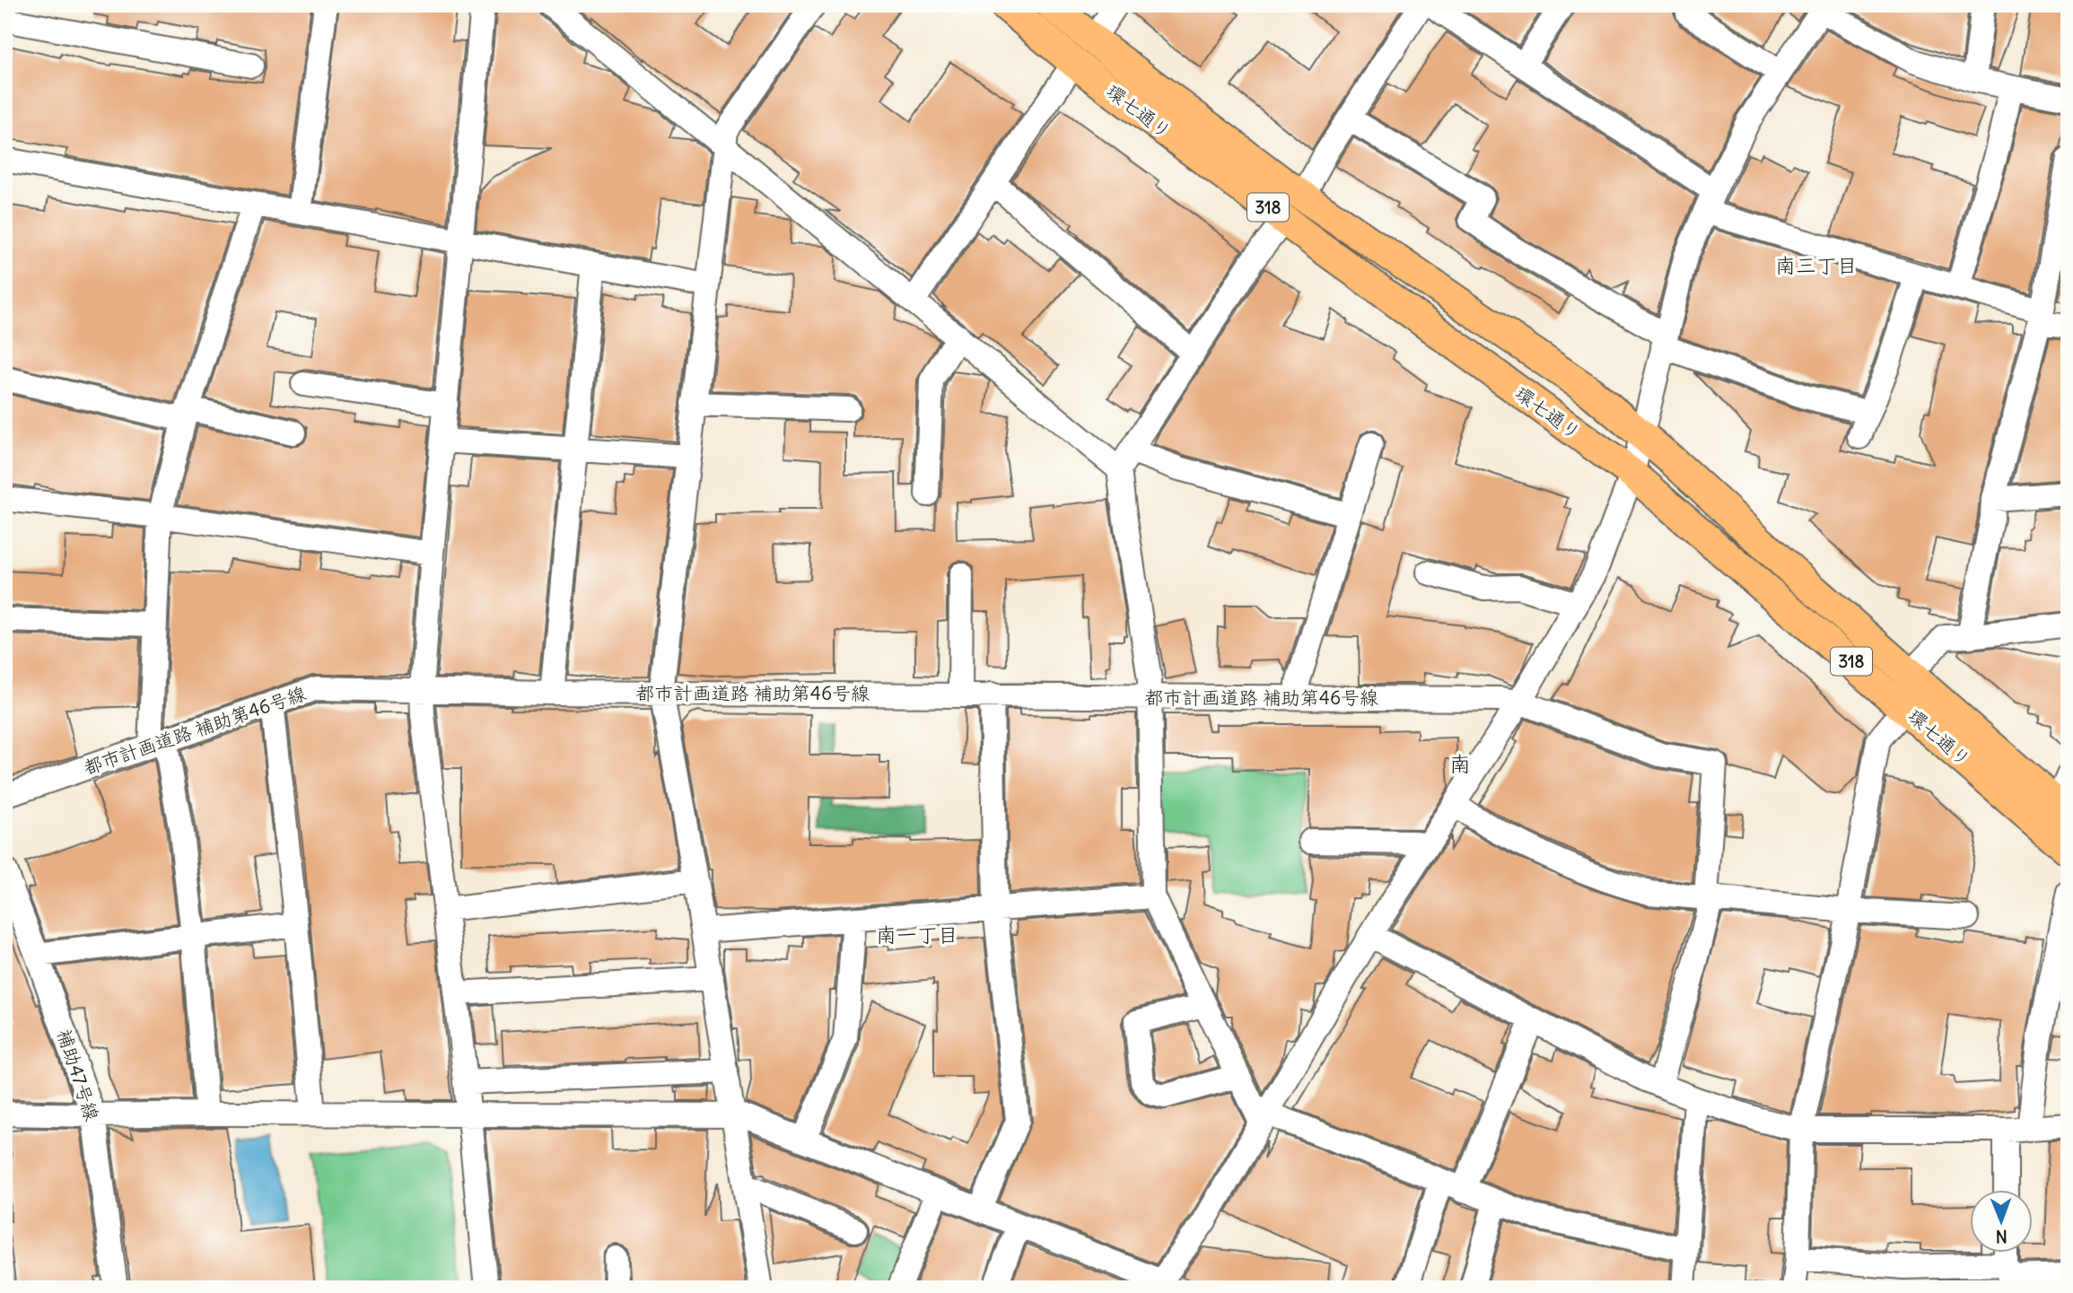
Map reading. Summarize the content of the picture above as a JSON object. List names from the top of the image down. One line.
{"streets":{"main road":["環七通り","318"],"street":["都市計画道路 補助第46号線","補助47号線"]},"districts":["南三丁目","南","南一丁目"],"north":"bottom"}
